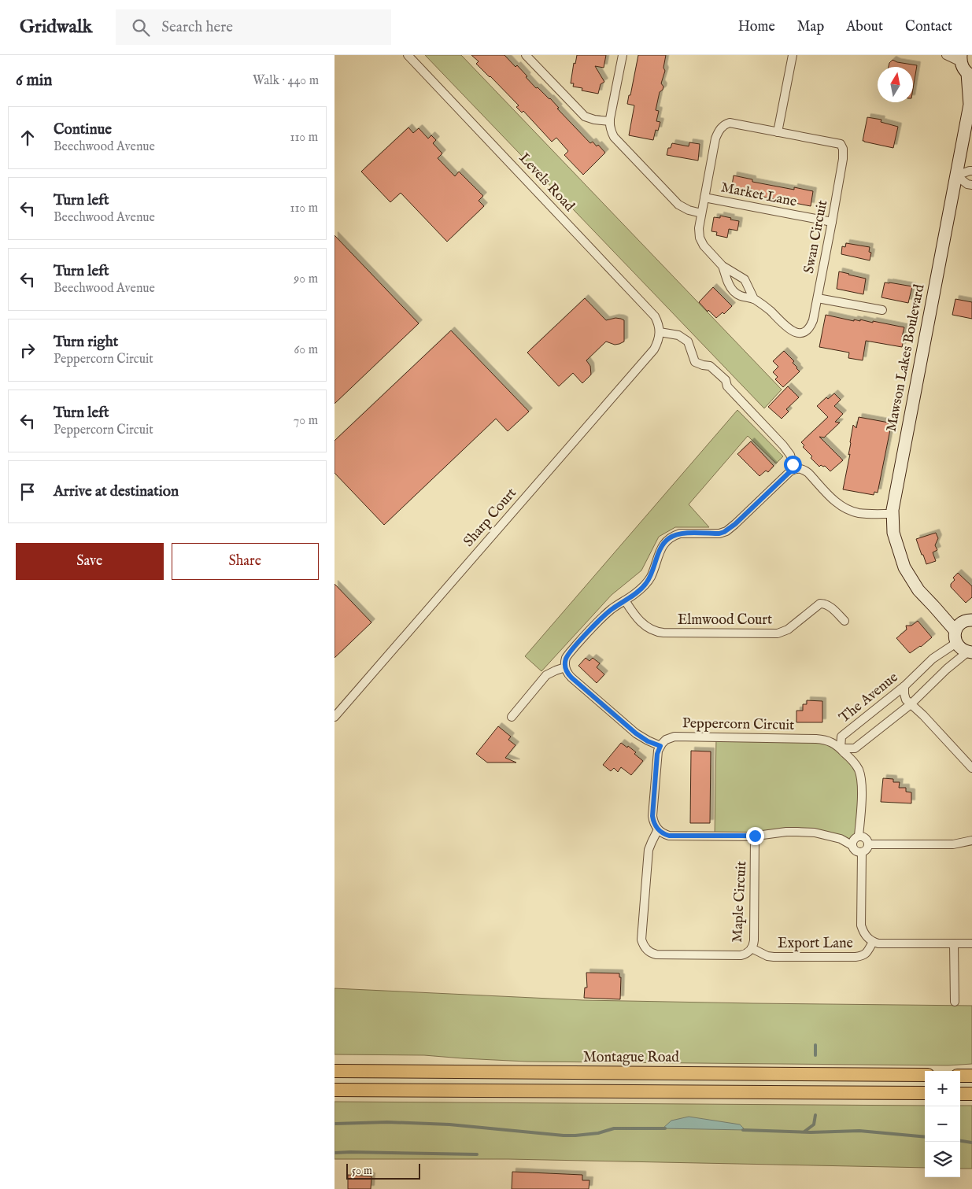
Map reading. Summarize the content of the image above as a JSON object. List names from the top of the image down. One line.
{"streets":{"main road":["Montague Road"],"street":["Levels Road","Market Lane","Swan Circuit","Mawson Lakes Boulevard","Sharp Court","Elmwood Court","The Avenue","Peppercorn Circuit","Maple Circuit","Export Lane"]},"crossings":[["Levels Road","Sharp Court"],["Market Lane","Swan Circuit"],["The Avenue","Peppercorn Circuit"],["Maple Circuit","Export Lane"]],"scale_bar":"50 m","north":"top","page":{"header":"Gridwalk","search":"Search here","nav":["Home","Map","About","Contact"],"heading":["6 min","Walk · 440 m"],"list":[["Continue","Beechwood Avenue","110 m"],["Turn left","Beechwood Avenue","110 m"],["Turn left","Beechwood Avenue","90 m"],["Turn right","Peppercorn Circuit","60 m"],["Turn left","Peppercorn Circuit","70 m"],"Arrive at destination"],"buttons":["Save","Share"],"map_buttons":["+","−"],"scale":"50 m"}}
